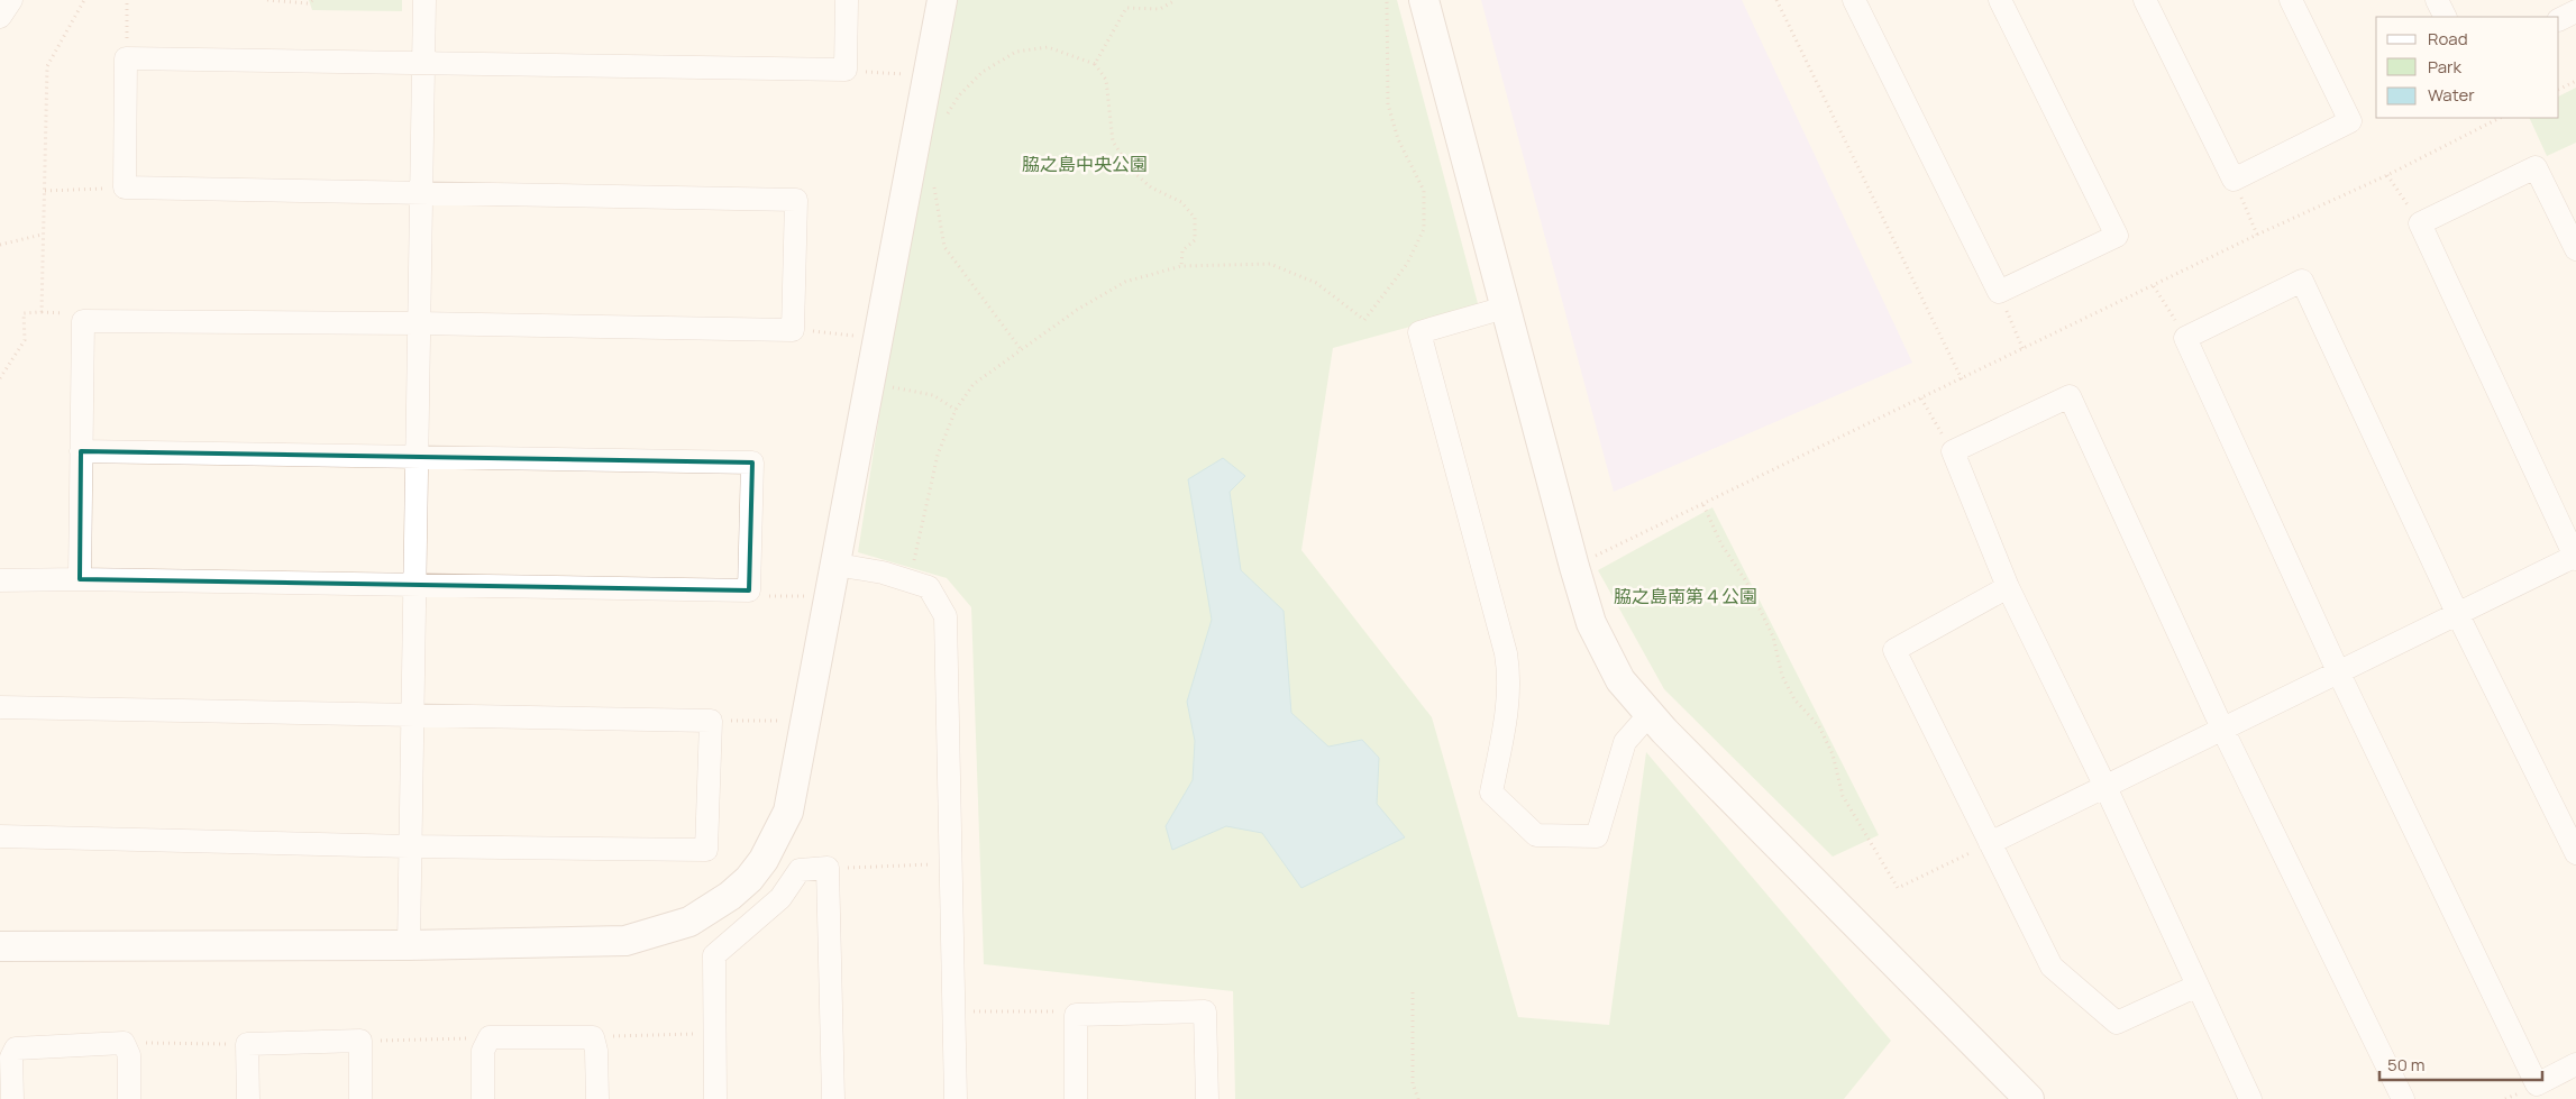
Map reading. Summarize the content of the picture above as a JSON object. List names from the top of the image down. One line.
{"parks":["脇之島中央公園","脇之島南第４公園"],"legend":["Road","Park","Water"],"scale_bar":"50 m"}
